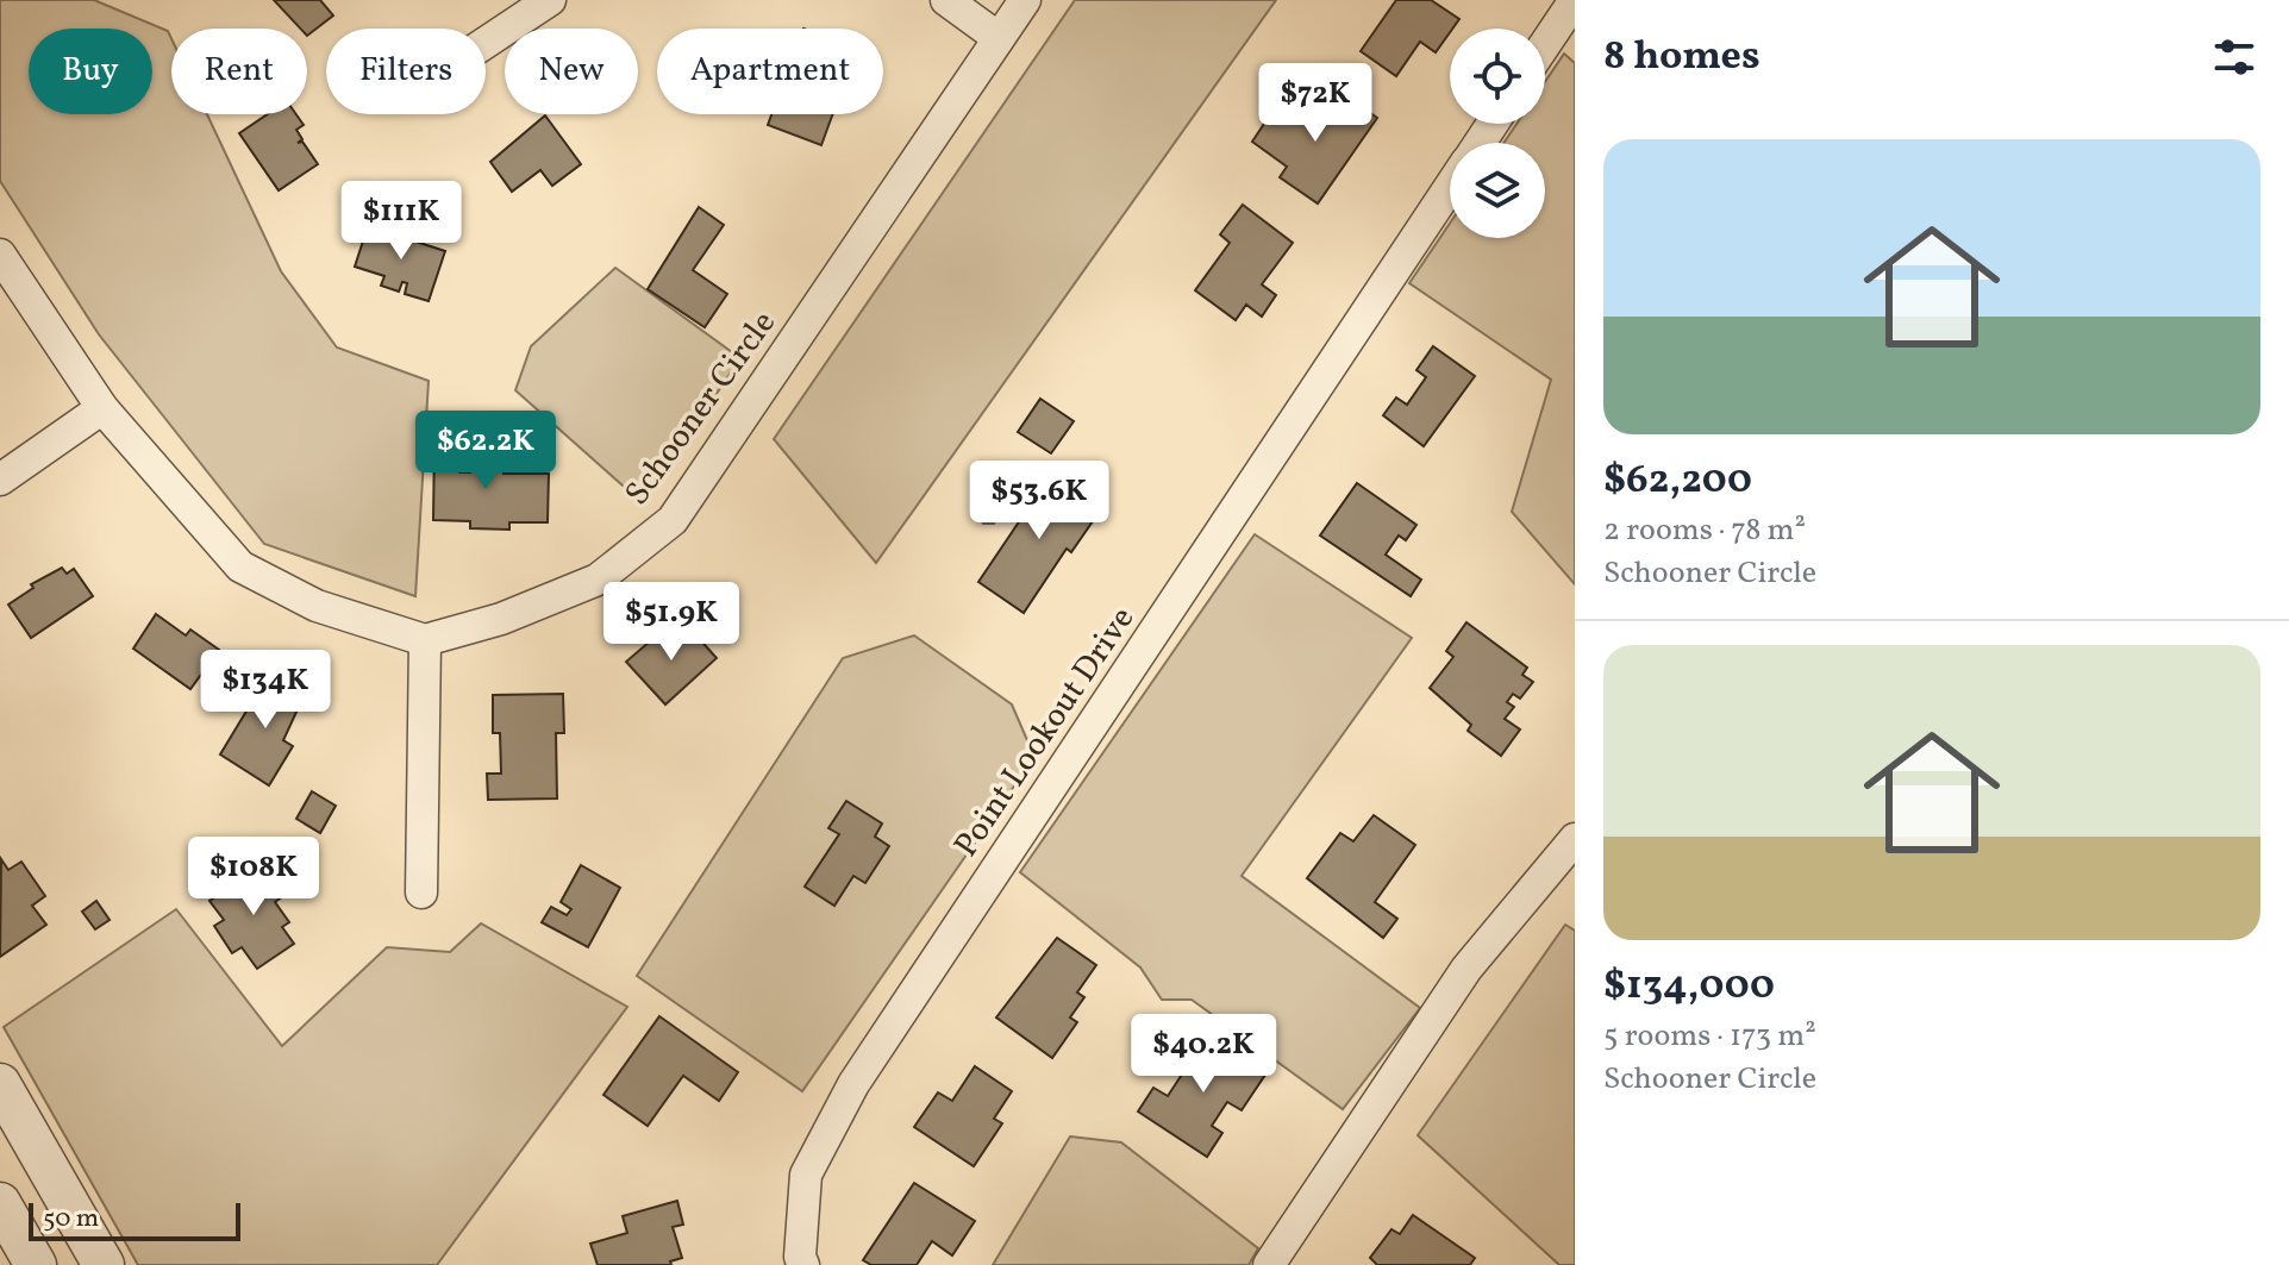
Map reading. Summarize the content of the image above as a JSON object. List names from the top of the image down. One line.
{"streets":{"street":["Schooner Circle","Point Lookout Drive"]},"scale_bar":"50 m","page":{"heading":"8 homes","chip":["Buy","Rent","Filters","New","Apartment"],"price":["$72K","$111K","$62.2K","$53.6K","$51.9K","$134K","$108K","$40.2K"],"list":[{"name":"$62,200","note":"2 rooms · 78 m² · Schooner Circle"},{"name":"$134,000","note":"5 rooms · 173 m² · Schooner Circle"}],"scale":"50 m"}}
